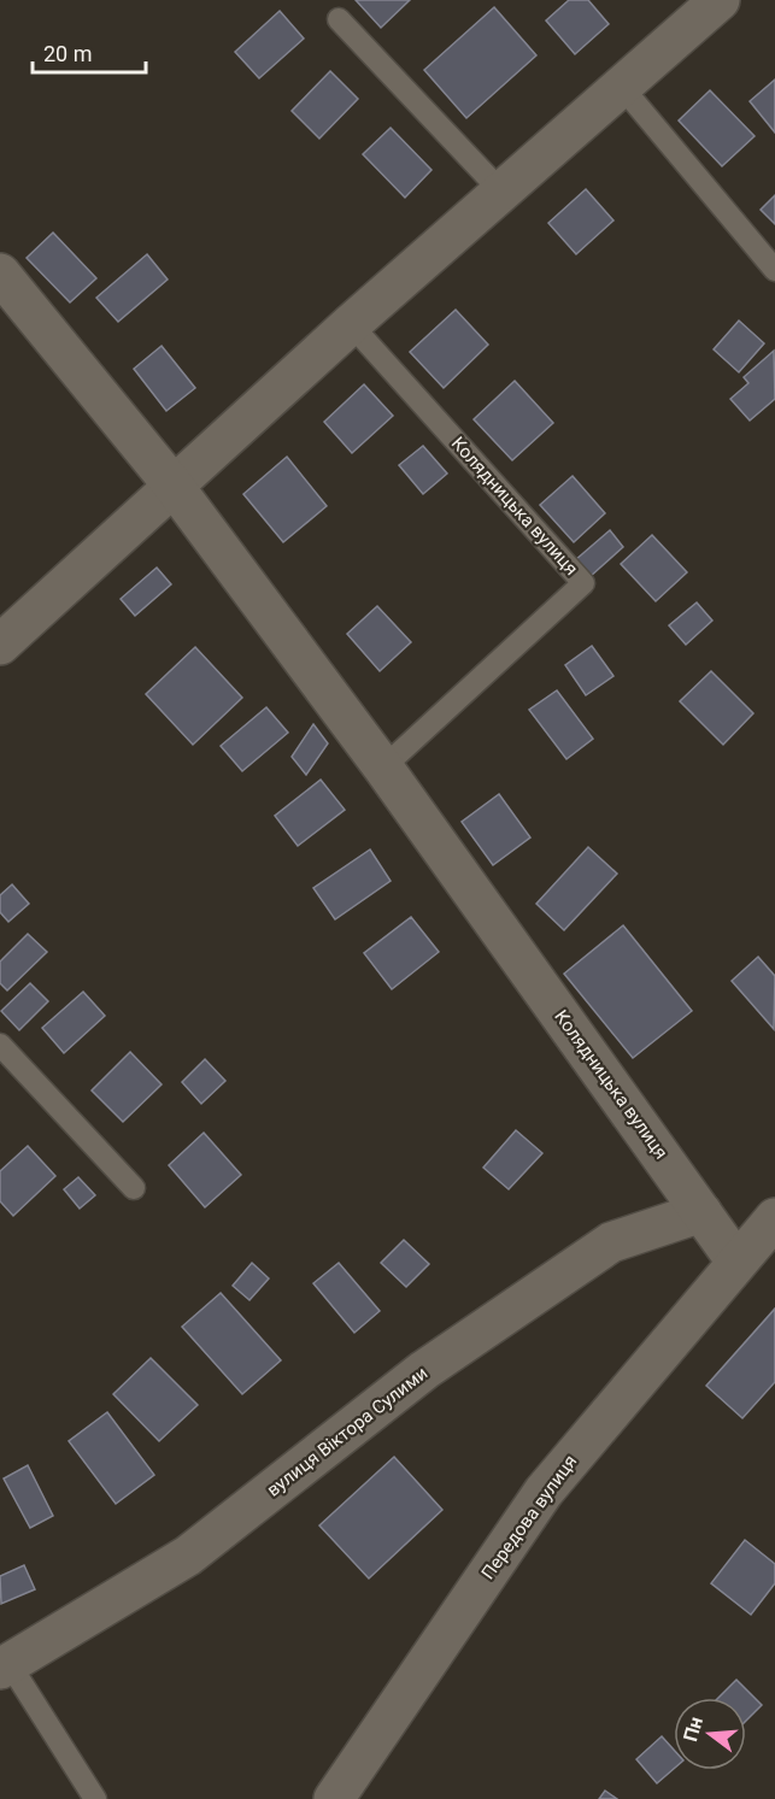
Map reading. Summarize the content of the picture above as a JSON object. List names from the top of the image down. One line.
{"streets":{"street":["Колядницька вулиця","вулиця Віктора Сулими","Передова вулиця"]},"crossings":[["Колядницька вулиця","вулиця Віктора Сулими"],["Колядницька вулиця","Передова вулиця"]],"scale_bar":"20 m","north":"left"}
